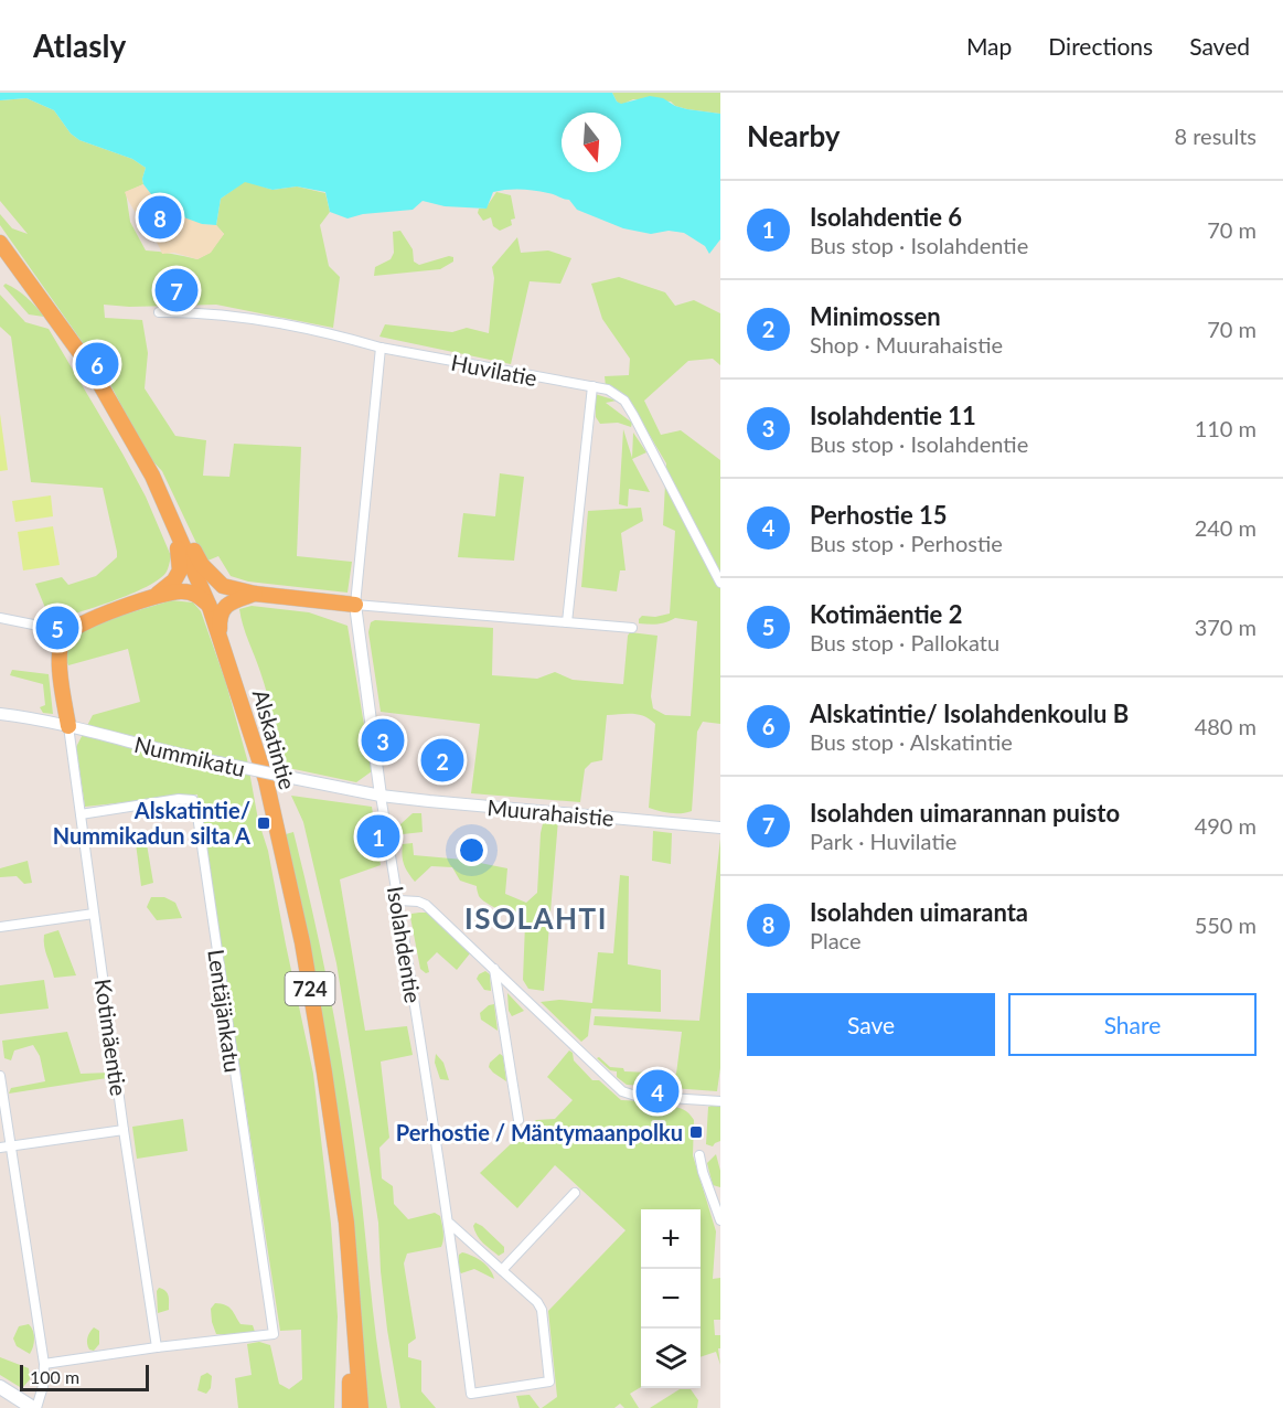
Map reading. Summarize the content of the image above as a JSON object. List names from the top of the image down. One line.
{"streets":{"main road":["Alskatintie","724"],"street":["Huvilatie","Nummikatu","Muurahaistie","Isolahdentie","Lentäjänkatu","Kotimäentie"]},"crossings":[["Huvilatie","Isolahdentie"],["Nummikatu","Muurahaistie"],["Nummikatu","Isolahdentie"],["Nummikatu","Kotimäentie"],["Muurahaistie","Isolahdentie"],["Lentäjänkatu","Kotimäentie"]],"districts":["ISOLAHTI"],"places":{"transit":["Alskatintie/ Nummikadun silta A","Perhostie / Mäntymaanpolku"]},"scale_bar":"100 m","north":"bottom","page":{"header":"Atlasly","nav":["Map","Directions","Saved"],"heading":["Nearby","8 results"],"list":[{"mark":"1","name":"Isolahdentie 6","note":"Bus stop · Isolahdentie","value":"70 m"},{"mark":"2","name":"Minimossen","note":"Shop · Muurahaistie","value":"70 m"},{"mark":"3","name":"Isolahdentie 11","note":"Bus stop · Isolahdentie","value":"110 m"},{"mark":"4","name":"Perhostie 15","note":"Bus stop · Perhostie","value":"240 m"},{"mark":"5","name":"Kotimäentie 2","note":"Bus stop · Pallokatu","value":"370 m"},{"mark":"6","name":"Alskatintie/ Isolahdenkoulu B","note":"Bus stop · Alskatintie","value":"480 m"},{"mark":"7","name":"Isolahden uimarannan puisto","note":"Park · Huvilatie","value":"490 m"},{"mark":"8","name":"Isolahden uimaranta","note":"Place","value":"550 m"}],"pins":["8","7","6","5","3","2","1","4"],"buttons":["Save","Share"],"map_buttons":["+","−"],"scale":"100 m"}}
